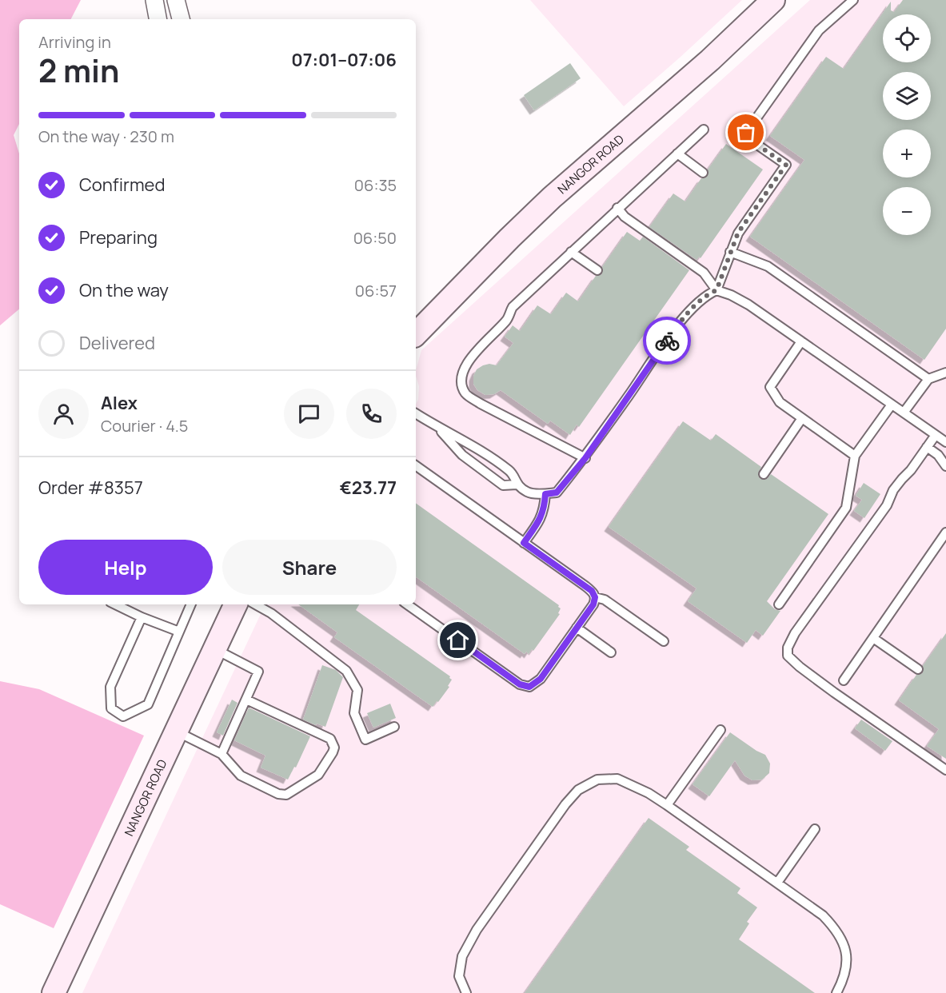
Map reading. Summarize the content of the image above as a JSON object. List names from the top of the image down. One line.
{"streets":{"main road":["NANGOR ROAD"]},"page":{"map_buttons":["+","−"],"heading":["2 min","Arriving in","07:01–07:06"],"panel":["Alex","Courier · 4.5","Order #8357","€23.77"],"bar":"On the way · 230 m","list":[["Confirmed","06:35"],["Preparing","06:50"],["On the way","06:57"],"Delivered"],"buttons":["Help","Share"]}}
